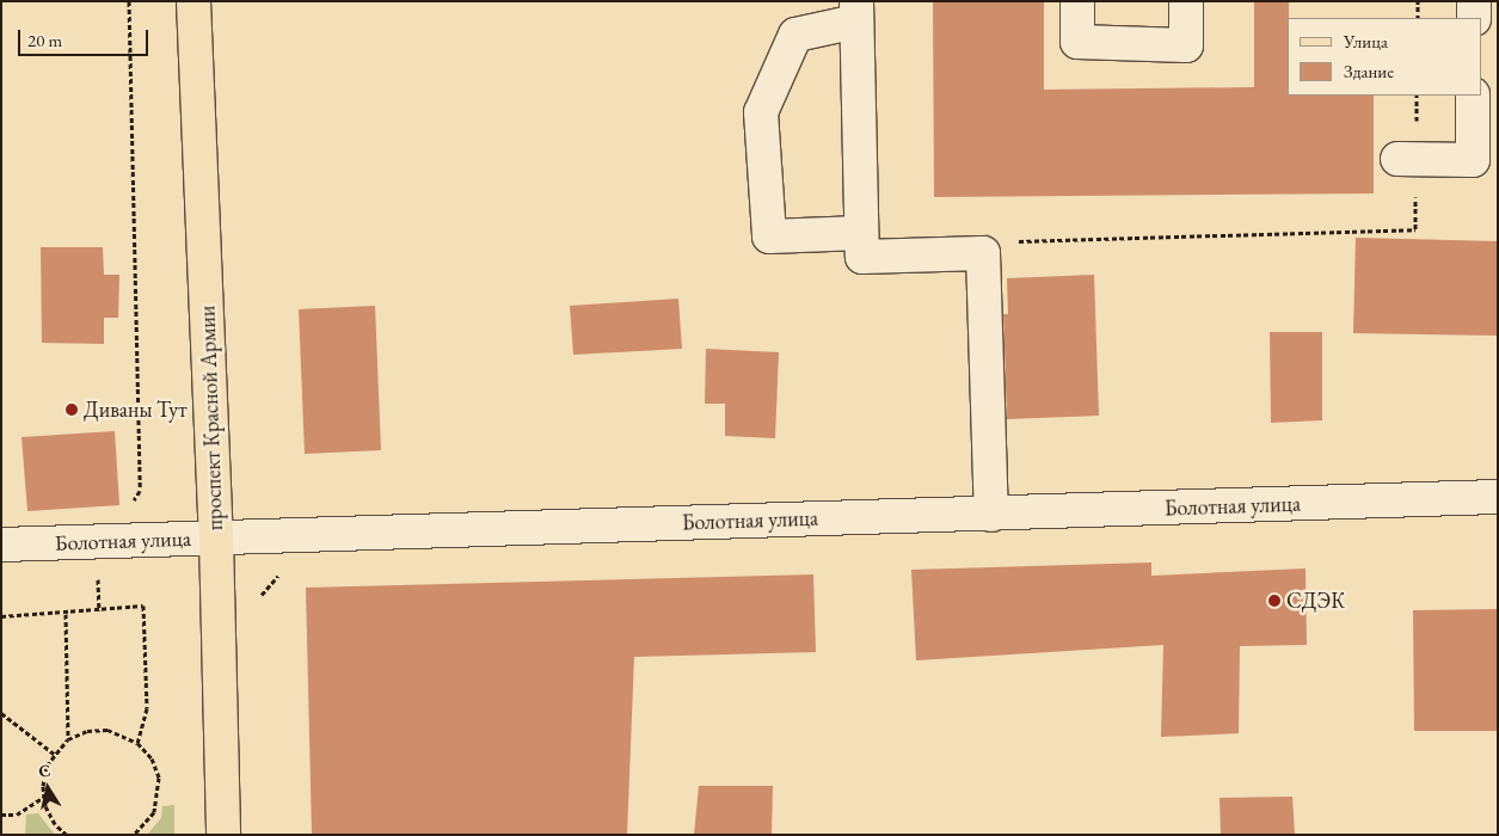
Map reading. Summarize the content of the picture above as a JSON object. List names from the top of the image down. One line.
{"streets":{"main road":["проспект Красной Армии"],"street":["Болотная улица"]},"crossings":[["проспект Красной Армии","Болотная улица"]],"places":["Диваны Тут","СДЭК"],"legend":["Улица","Здание"],"scale_bar":"20 m","north":"top"}
